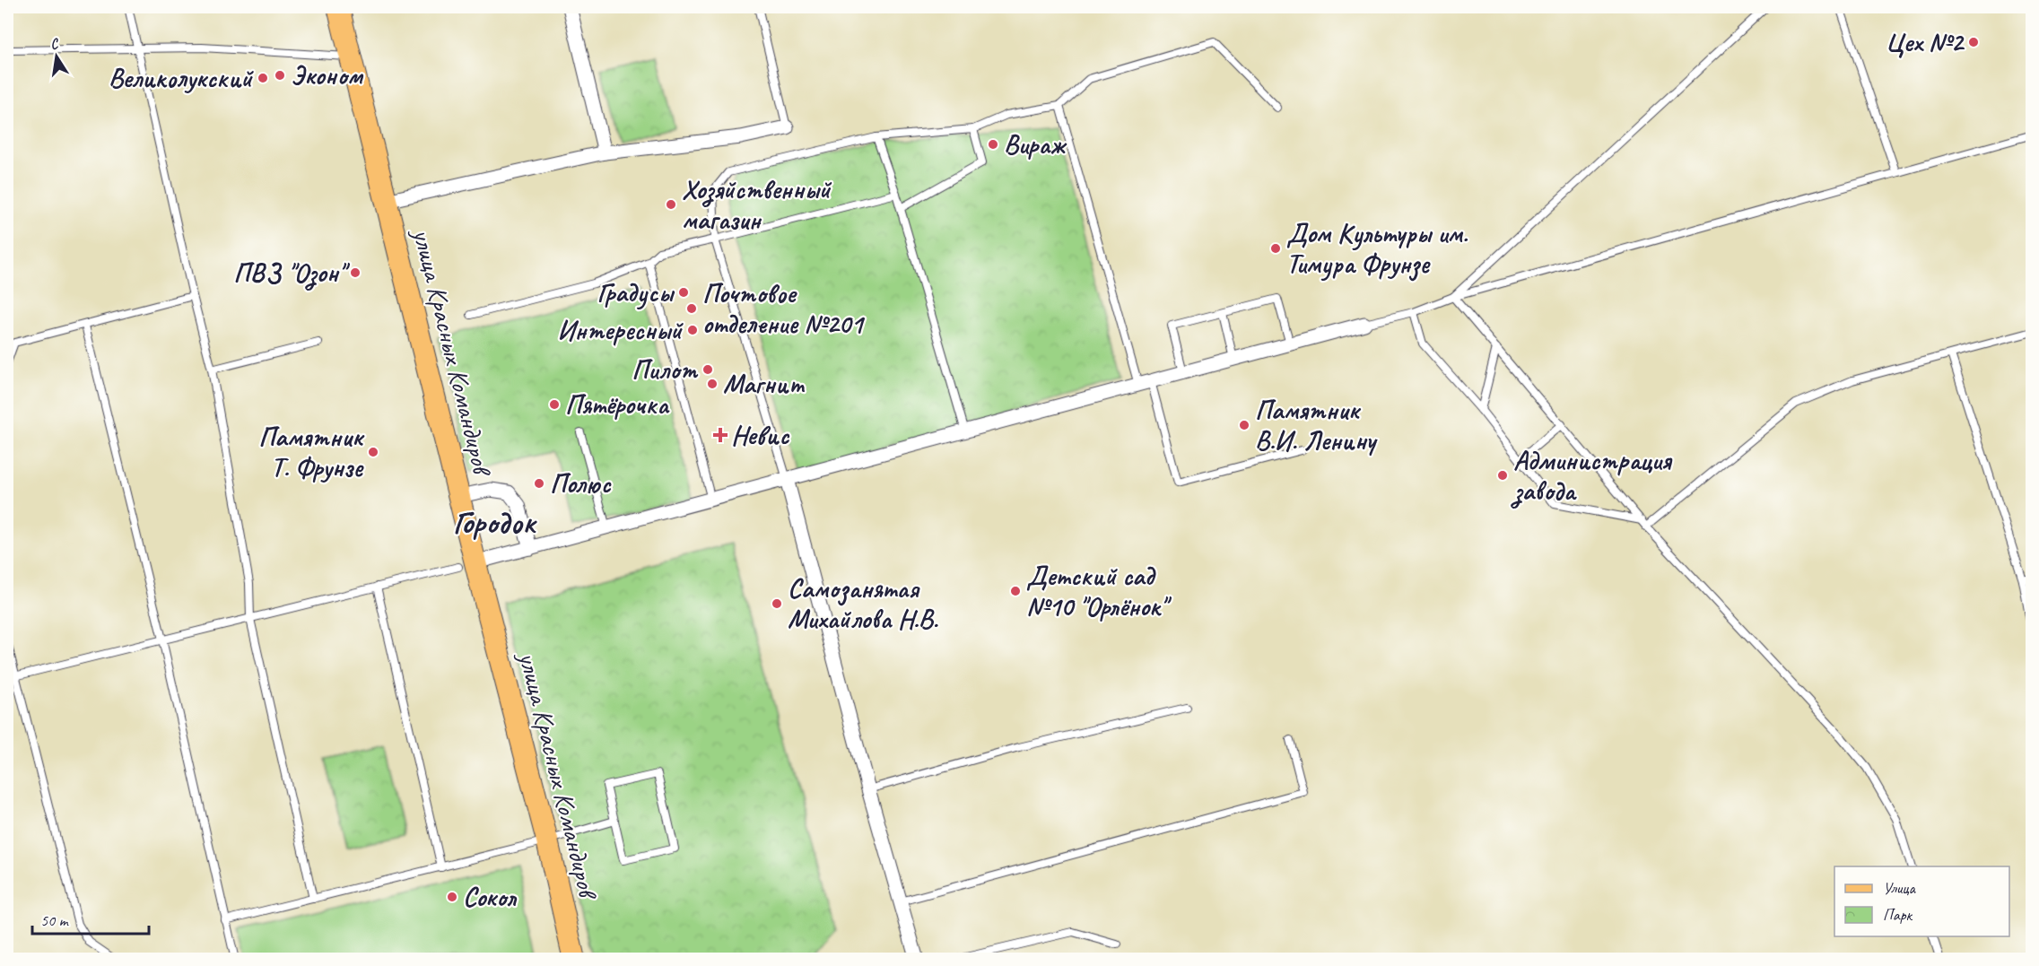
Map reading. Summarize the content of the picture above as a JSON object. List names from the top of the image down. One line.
{"streets":{"main road":["улица Красных Командиров"]},"districts":["Городок"],"places":{"other":["Цех №2","Эконом","Великолукский","Вираж","Хозяйственный магазин","Дом Культуры им. Тимура Фрунзе","ПВЗ \"Озон\"","Градусы","Почтовое отделение №201","Интересный","Пилот","Магнит","Пятёрочка","Памятник В.И. Ленину","Памятник Т. Фрунзе","Администрация завода","Полюс","Детский сад №10 \"Орлёнок\"","Самозанятая Михайлова Н.В.","Сокол"],"health":["Невис"]},"legend":["Улица","Парк"],"scale_bar":"50 m","north":"top"}
